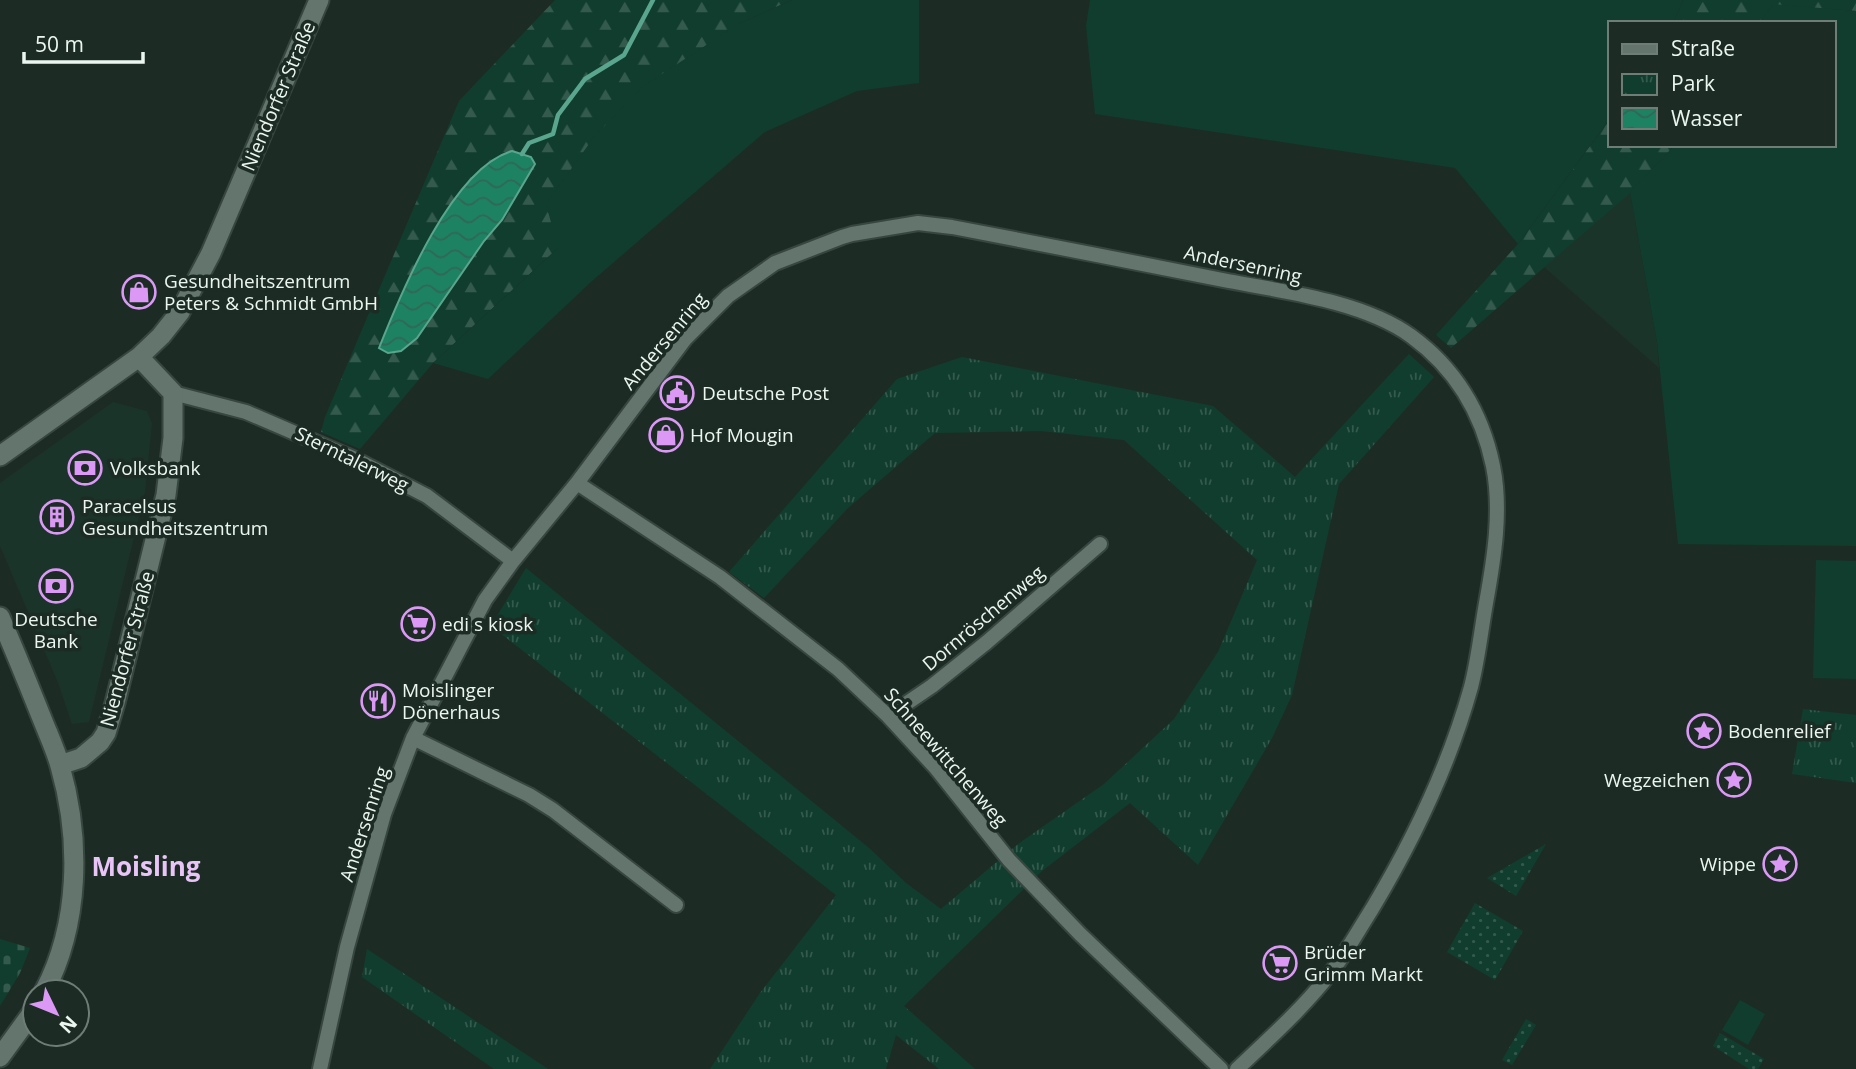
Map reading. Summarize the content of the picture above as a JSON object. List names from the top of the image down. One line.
{"streets":{"main road":["Niendorfer Straße"],"street":["Andersenring","Sterntalerweg","Dornröschenweg","Schneewittchenweg"]},"crossings":[["Niendorfer Straße","Sterntalerweg"],["Andersenring","Sterntalerweg"],["Andersenring","Schneewittchenweg"],["Dornröschenweg","Schneewittchenweg"]],"districts":["Moisling"],"places":{"shop":["Gesundheitszentrum Peters & Schmidt GmbH","Hof Mougin"],"public building":["Deutsche Post"],"bank":["Volksbank","Deutsche Bank"],"building":["Paracelsus Gesundheitszentrum"],"supermarket":["edi s kiosk","Brüder Grimm Markt"],"restaurant":["Moislinger Dönerhaus"],"place":["Bodenrelief","Wegzeichen","Wippe"]},"legend":["Straße","Park","Wasser"],"scale_bar":"50 m","north":"bottom right"}
